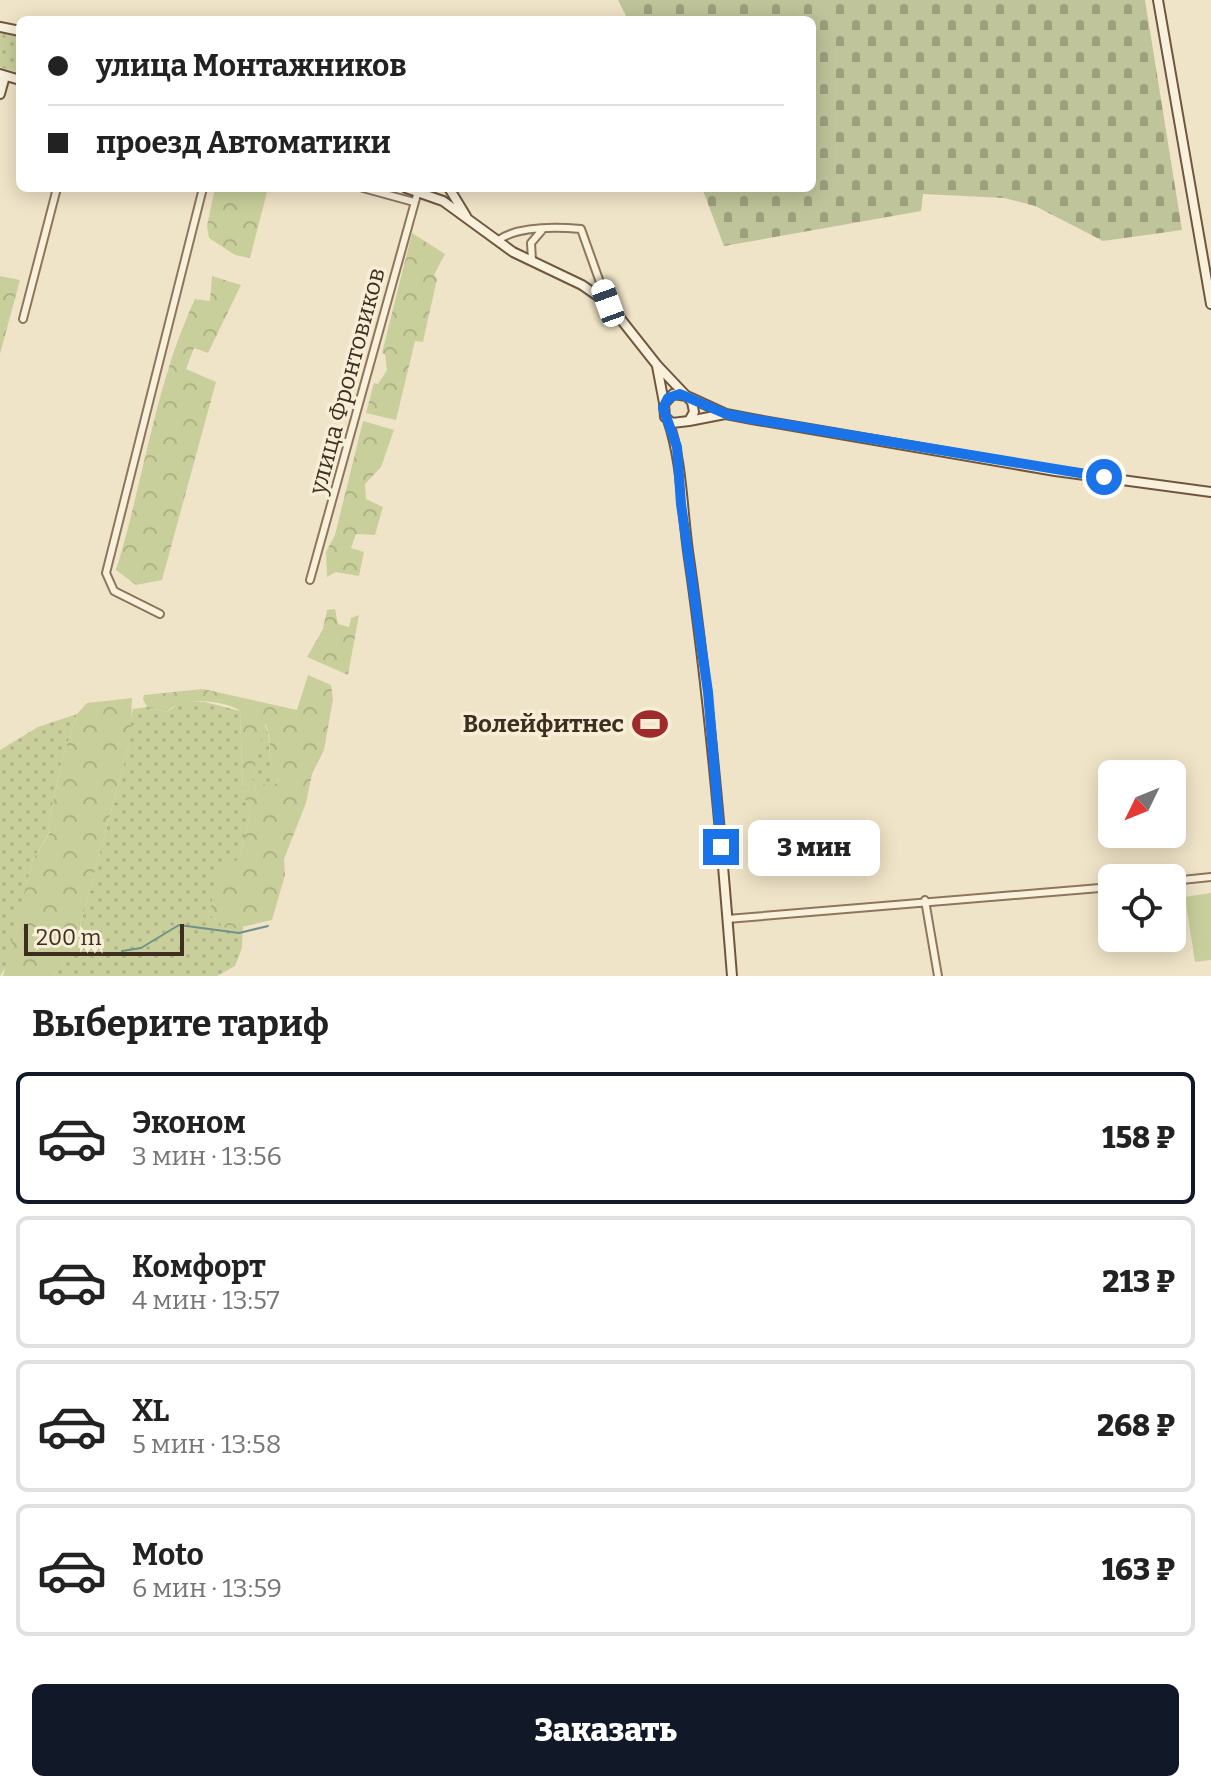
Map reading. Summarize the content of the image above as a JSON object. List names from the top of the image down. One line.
{"streets":{"street":["улица Фронтовиков"]},"places":{"sports":["Волейфитнес"]},"scale_bar":"200 m","north":"bottom left","page":{"banner":["улица Монтажников","проезд Автоматики"],"bubble":"3 мин","scale":"200 m","heading":"Выберите тариф","list":[{"name":"Эконом","note":"3 мин · 13:56","value":"158 ₽"},{"name":"Комфорт","note":"4 мин · 13:57","value":"213 ₽"},{"name":"XL","note":"5 мин · 13:58","value":"268 ₽"},{"name":"Moto","note":"6 мин · 13:59","value":"163 ₽"}],"buttons":"Заказать"}}
